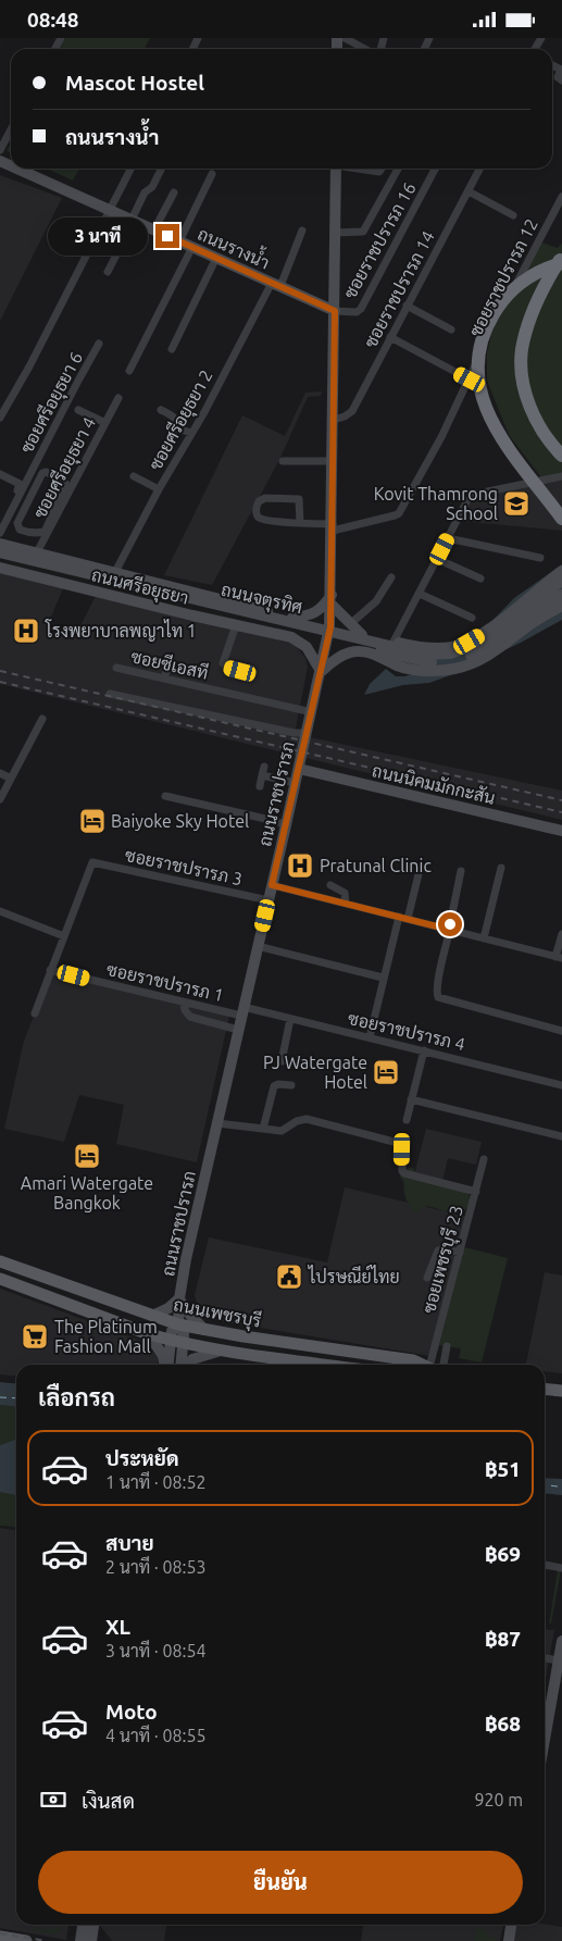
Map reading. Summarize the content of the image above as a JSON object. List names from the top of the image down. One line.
{"streets":{"main road":["ถนนรางน้ำ","ถนนศรีอยุธยา","ถนนจตุรทิศ","ถนนนิคมมักกะสัน","ถนนราชปรารภ","ถนนเพชรบุรี"],"street":["ซอยราชปรารภ 16","ซอยราชปรารภ 12","ซอยราชปรารภ 14","ซอยศรีอยุธยา 6","ซอยศรีอยุธยา 2","ซอยศรีอยุธยา 4","ซอยซีเอสที","ซอยราชปรารภ 3","ซอยราชปรารภ 1","ซอยราชปรารภ 4","ซอยเพชรบุรี 23"]},"crossings":[["ซอยราชปรารภ 16","ถนนรางน้ำ"],["ซอยราชปรารภ 16","ถนนราชปรารภ"],["ถนนรางน้ำ","ซอยศรีอยุธยา 2"],["ถนนรางน้ำ","ถนนราชปรารภ"],["ซอยราชปรารภ 12","ถนนราชปรารภ"],["ซอยราชปรารภ 14","ถนนราชปรารภ"],["ซอยศรีอยุธยา 2","ถนนศรีอยุธยา"],["ซอยศรีอยุธยา 4","ถนนศรีอยุธยา"],["ถนนศรีอยุธยา","ถนนราชปรารภ"],["ซอยซีเอสที","ถนนราชปรารภ"],["ถนนนิคมมักกะสัน","ถนนราชปรารภ"],["ถนนราชปรารภ","ซอยราชปรารภ 3"],["ถนนราชปรารภ","ซอยราชปรารภ 1"],["ถนนราชปรารภ","ซอยราชปรารภ 4"],["ถนนราชปรารภ","ถนนเพชรบุรี"],["ซอยราชปรารภ 1","ซอยราชปรารภ 4"]],"places":{"school or university":["Kovit Thamrong School"],"hospital":["โรงพยาบาลพญาไท 1","Pratunal Clinic"],"hotel":["Baiyoke Sky Hotel","PJ Watergate Hotel","Amari Watergate Bangkok"],"public building":["ไปรษณีย์ไทย"],"supermarket":["The Platinum Fashion Mall"]},"page":{"status":"08:48","banner":["Mascot Hostel","ถนนรางน้ำ"],"bubble":"3 นาที","heading":"เลือกรถ","list":[{"name":"ประหยัด","note":"1 นาที · 08:52","value":"฿51"},{"name":"สบาย","note":"2 นาที · 08:53","value":"฿69"},{"name":"XL","note":"3 นาที · 08:54","value":"฿87"},{"name":"Moto","note":"4 นาที · 08:55","value":"฿68"}],"pay":["เงินสด","920 m"],"buttons":"ยืนยัน"}}
